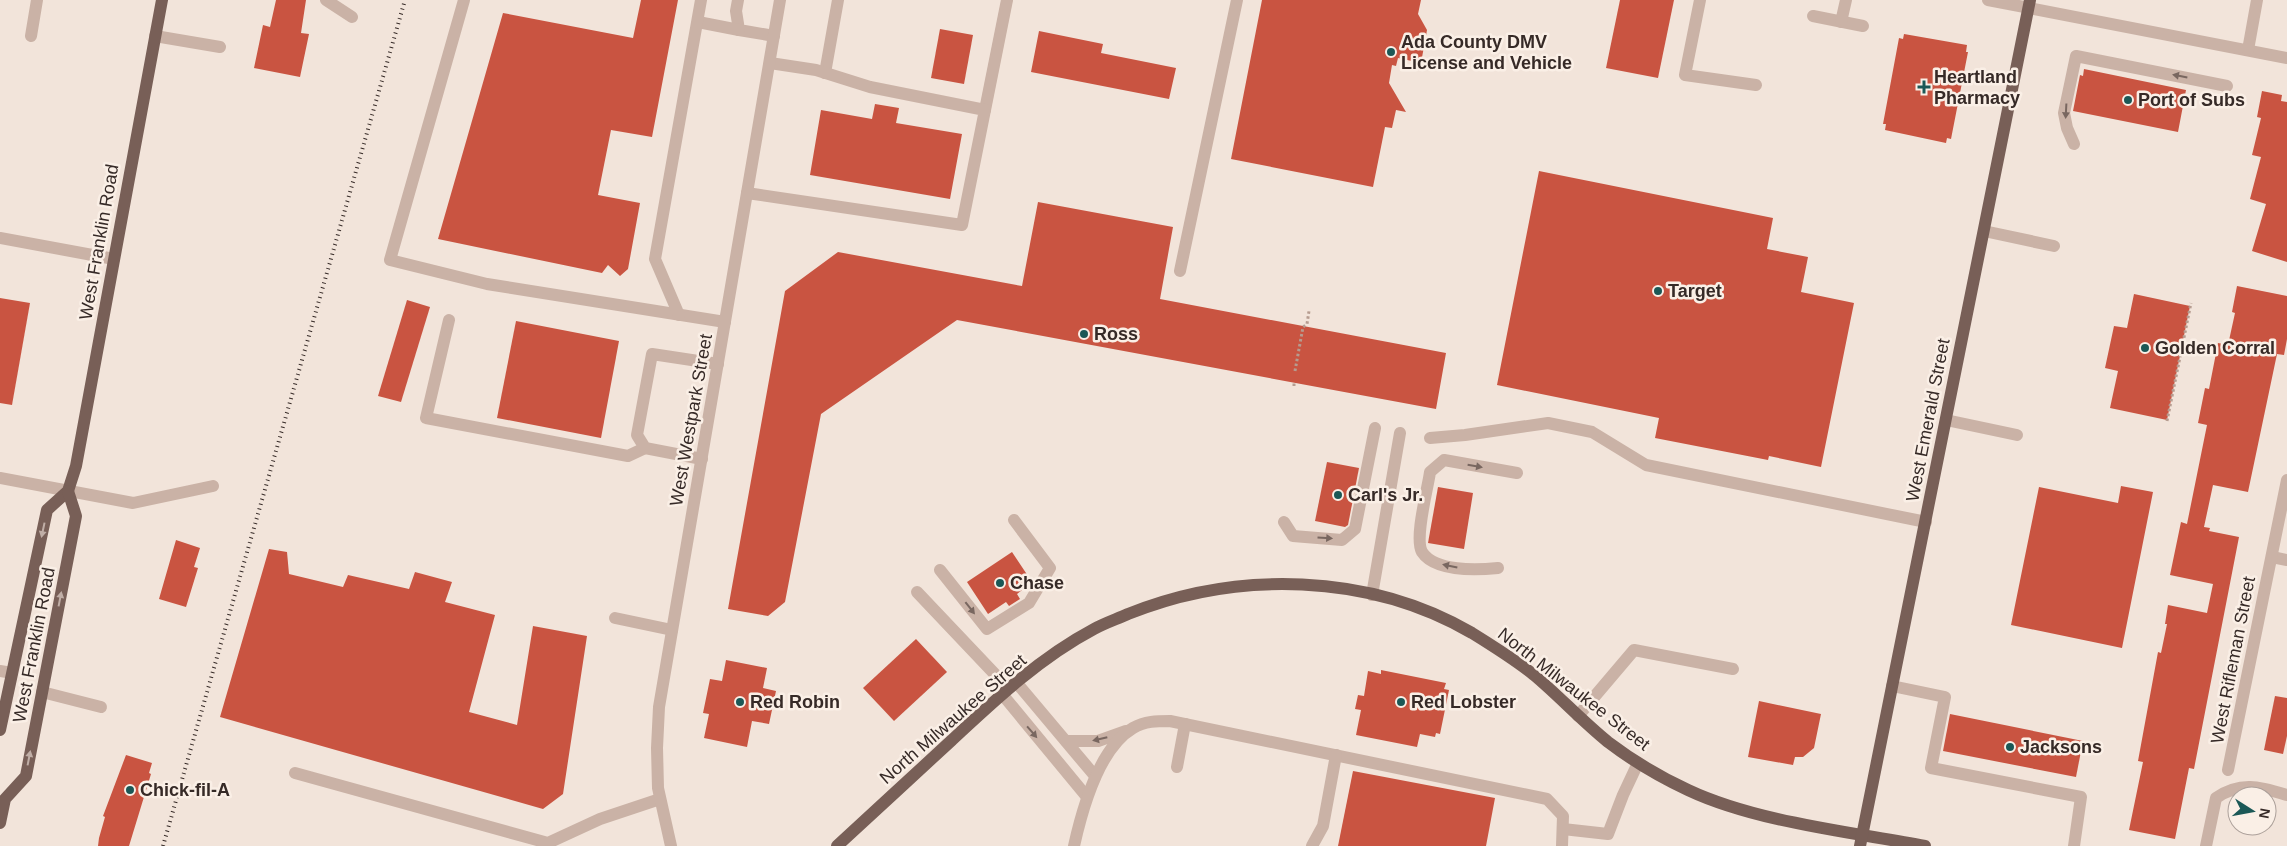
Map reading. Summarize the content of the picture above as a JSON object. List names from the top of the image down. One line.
{"streets":{"main road":["West Franklin Road","West Emerald Street","North Milwaukee Street"],"street":["West Westpark Street","West Rifleman Street"]},"crossings":[["West Emerald Street","North Milwaukee Street"]],"places":{"other":["Ada County DMV License and Vehicle","Port of Subs","Target","Ross","Golden Corral","Carl's Jr.","Chase","Red Robin","Red Lobster","Jacksons","Chick-fil-A"],"health":["Heartland Pharmacy"]},"north":"right"}
